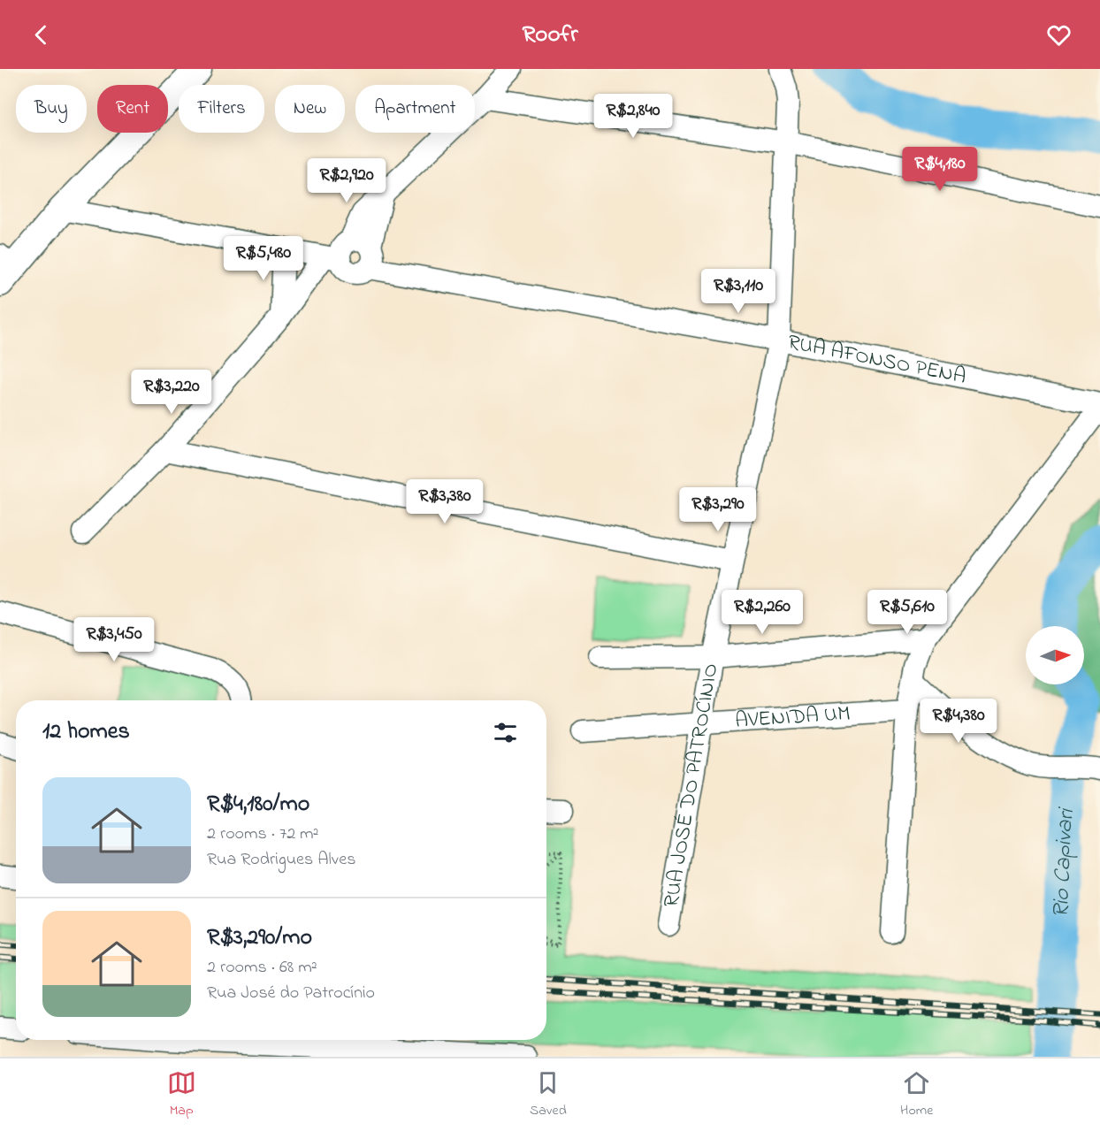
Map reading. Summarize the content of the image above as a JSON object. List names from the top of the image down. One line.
{"streets":{"street":["RUA AFONSO PENA","AVENIDA UM","RUA JOSÉ DO PATROCÍNIO"]},"crossings":[["RUA AFONSO PENA","RUA JOSÉ DO PATROCÍNIO"],["AVENIDA UM","RUA JOSÉ DO PATROCÍNIO"]],"water":["Rio Capivari"],"north":"right","page":{"header":"Roofr","chip":["Buy","Rent","Filters","New","Apartment"],"price":["R$2,840","R$4,180","R$2,920","R$5,480","R$3,110","R$3,220","R$3,380","R$3,290","R$2,260","R$5,610","R$3,450","R$4,380"],"heading":"12 homes","list":[{"name":"R$4,180/mo","note":"2 rooms · 72 m² · Rua Rodrigues Alves"},{"name":"R$3,290/mo","note":"2 rooms · 68 m² · Rua José do Patrocínio"}],"tabs":["Map","Saved","Home"]}}
